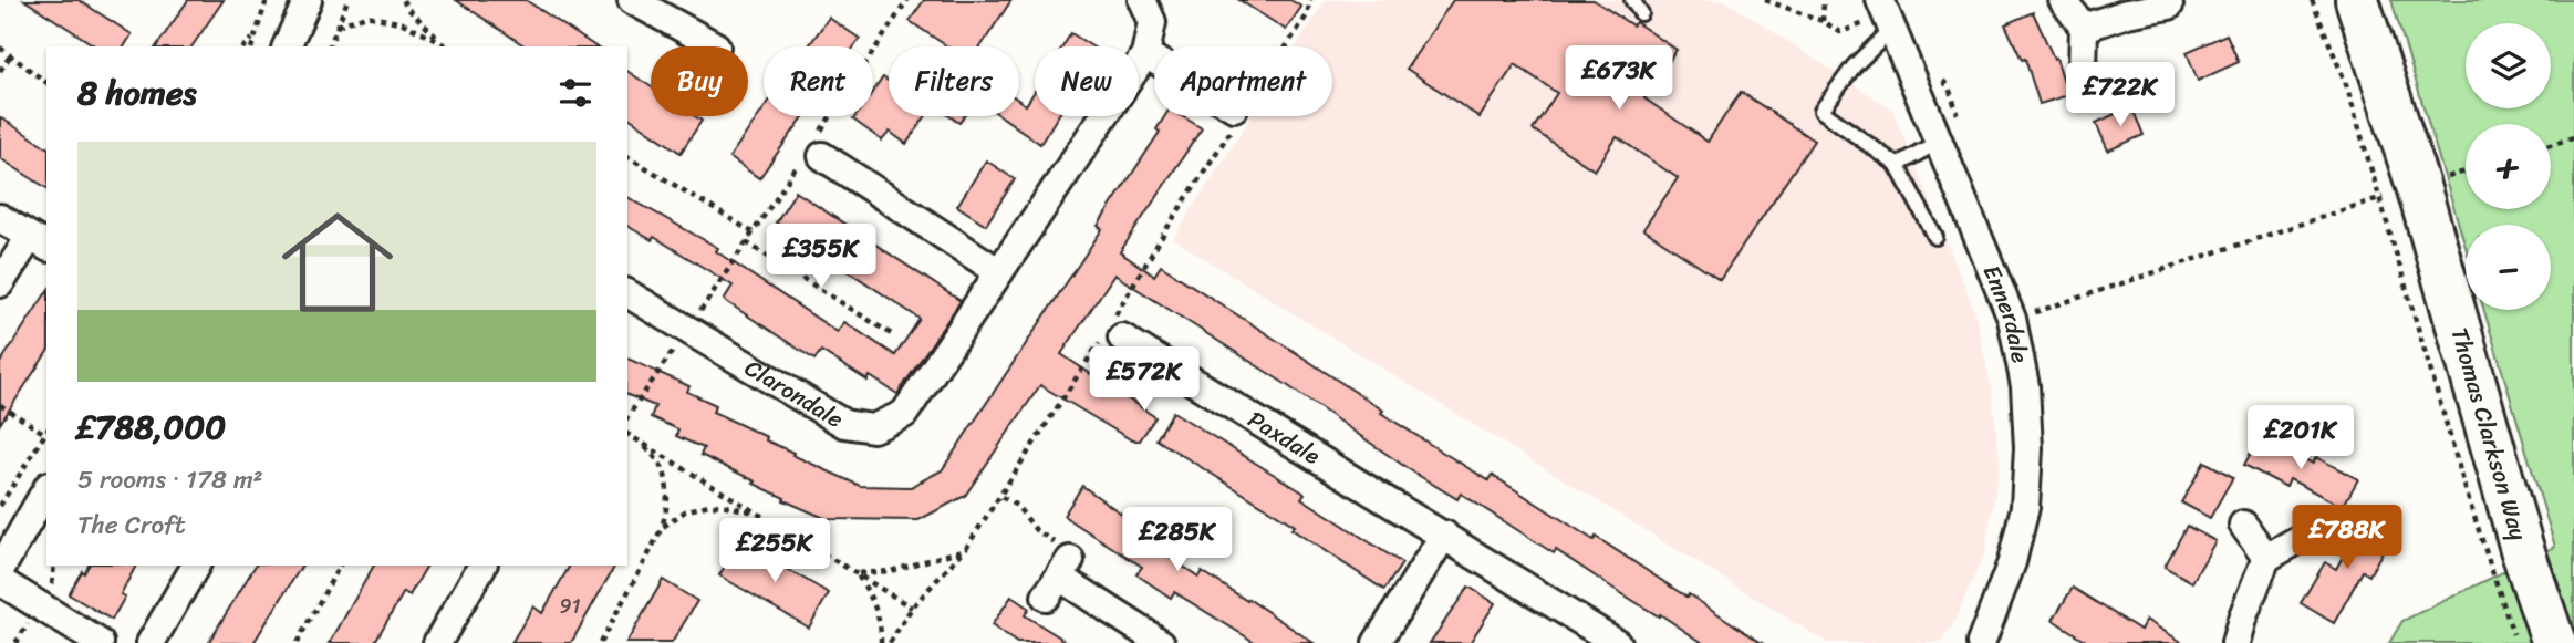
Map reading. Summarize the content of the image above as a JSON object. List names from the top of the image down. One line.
{"streets":{"highway":["Thomas Clarkson Way"],"street":["Ennerdale","Clarondale","Paxdale"]},"house_numbers":["91"],"page":{"map_buttons":["+","−"],"price":["£673K","£722K","£355K","£572K","£201K","£788K","£285K","£255K"],"chip":["Buy","Rent","Filters","New","Apartment"],"heading":"8 homes","list":[{"name":"£788,000","note":"5 rooms · 178 m² · The Croft"}]}}
